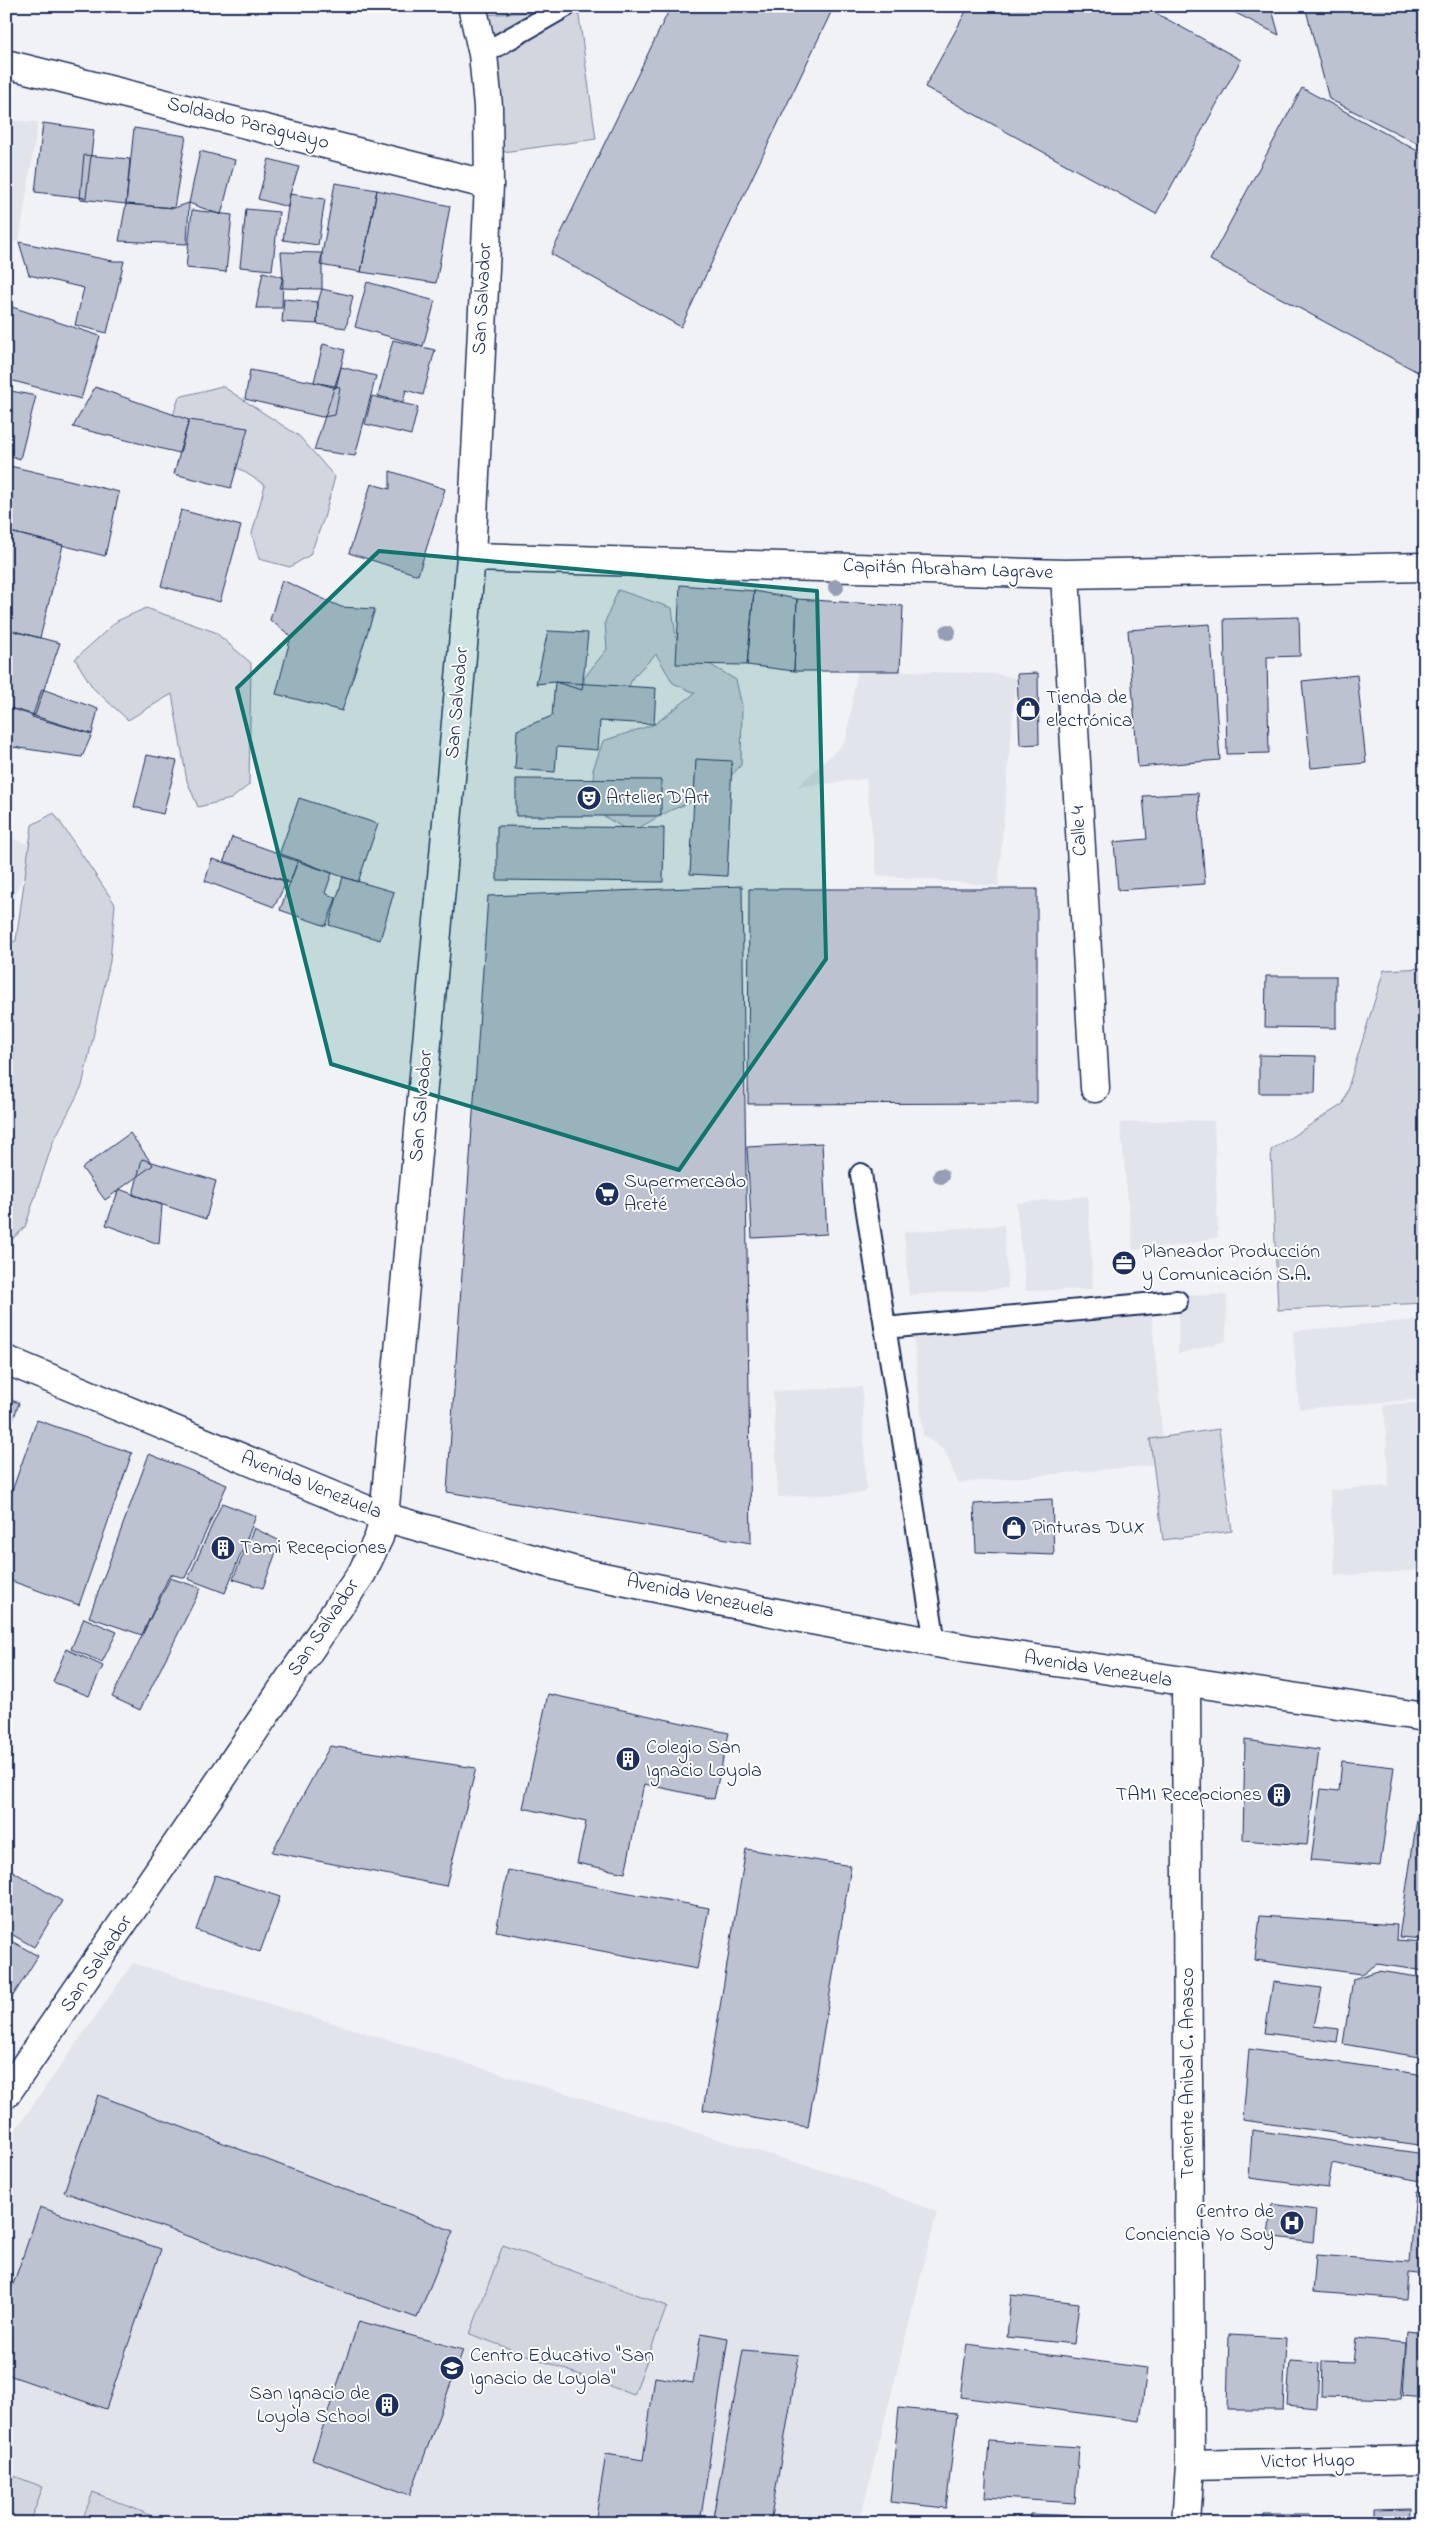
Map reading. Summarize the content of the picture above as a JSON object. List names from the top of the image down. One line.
{"streets":{"street":["Soldado Paraguayo","San Salvador","Capitán Abraham Lagrave","Calle 4","Avenida Venezuela","Teniente Anibal C. Anasco","Victor Hugo"]},"crossings":[["Soldado Paraguayo","San Salvador"],["San Salvador","Capitán Abraham Lagrave"],["San Salvador","Avenida Venezuela"],["Capitán Abraham Lagrave","Calle 4"],["Avenida Venezuela","Teniente Anibal C. Anasco"],["Teniente Anibal C. Anasco","Victor Hugo"]],"places":{"shop":["Tienda de electrónica","Pinturas DUX"],"theatre":["Artelier D'Art"],"supermarket":["Supermercado Areté"],"office":["Planeador Producción y Comunicación S.A."],"building":["Tami Recepciones","Colegio San Ignacio Loyola","TAMI Recepciones","San Ignacio de Loyola School"],"hospital":["Centro de Conciencia Yo Soy"],"school or university":["Centro Educativo \"San Ignacio de Loyola\""]}}
